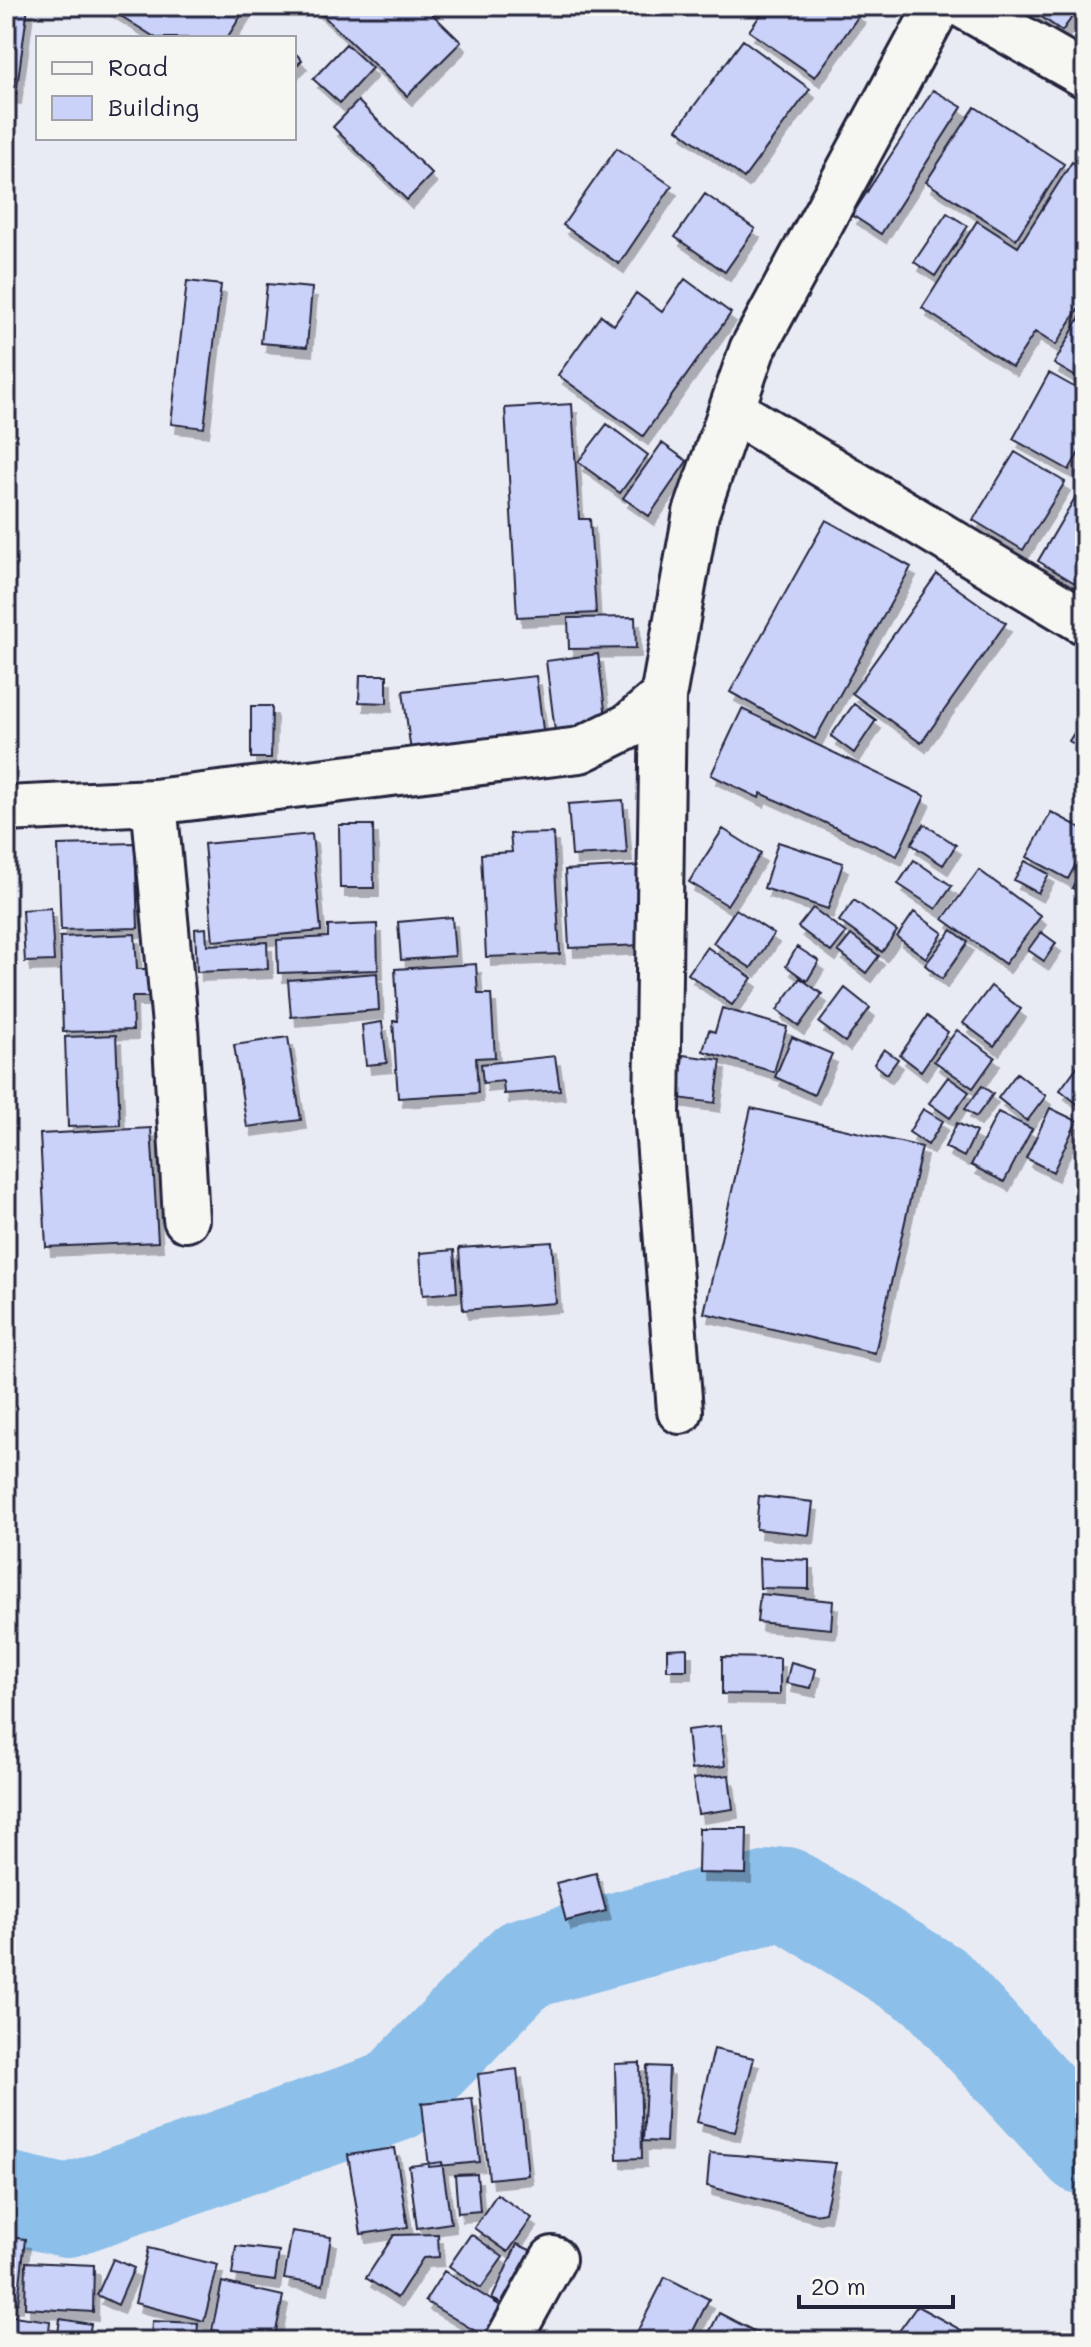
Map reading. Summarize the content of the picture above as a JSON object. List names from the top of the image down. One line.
{"legend":["Road","Building"],"scale_bar":"20 m"}
